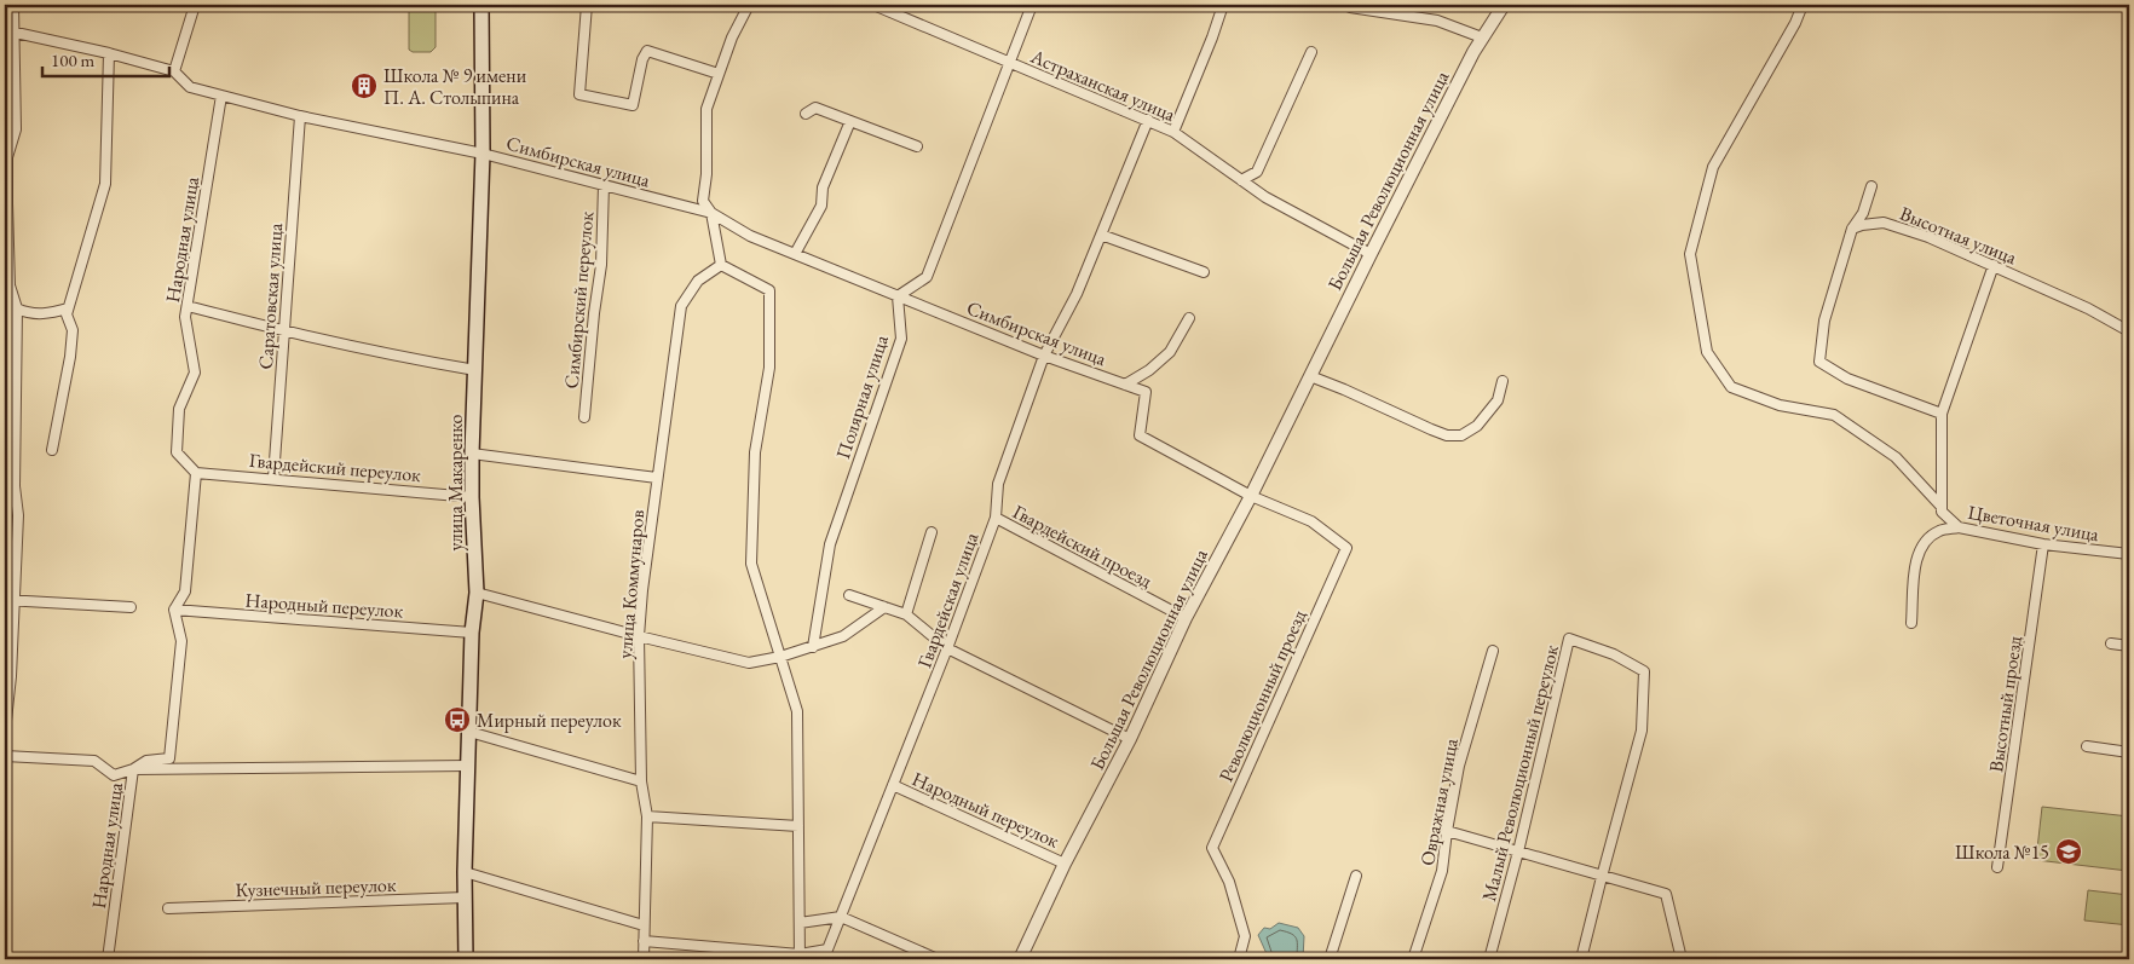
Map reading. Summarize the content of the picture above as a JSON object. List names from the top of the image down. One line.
{"streets":{"main road":["улица Макаренко"],"street":["Астраханская улица","Симбирская улица","Большая Революционная улица","Высотная улица","Народная улица","Саратовская улица","Симбирский переулок","Полярная улица","Гвардейский переулок","Цветочная улица","Гвардейский проезд","улица Коммунаров","Гвардейская улица","Народный переулок","Революционный проезд","Высотный проезд","Малый Революционный переулок","Овражная улица","Кузнечный переулок"]},"crossings":[["Астраханская улица","Большая Революционная улица"],["Астраханская улица","Гвардейская улица"],["Симбирская улица","Большая Революционная улица"],["Симбирская улица","Народная улица"],["Симбирская улица","Саратовская улица"],["Симбирская улица","Симбирский переулок"],["Симбирская улица","Полярная улица"],["Симбирская улица","улица Макаренко"],["Симбирская улица","Гвардейская улица"],["Симбирская улица","Революционный проезд"],["Большая Революционная улица","Гвардейский проезд"],["Большая Революционная улица","Народный переулок"],["Большая Революционная улица","Революционный проезд"],["Народная улица","Гвардейский переулок"],["Народная улица","Народный переулок"],["Саратовская улица","Гвардейский переулок"],["Гвардейский переулок","улица Макаренко"],["улица Макаренко","Народный переулок"],["улица Макаренко","Кузнечный переулок"],["Цветочная улица","Высотный проезд"],["Гвардейский проезд","Гвардейская улица"],["Гвардейская улица","Народный переулок"]],"places":{"building":["Школа № 9 имени П. А. Столыпина"],"bus stop":["Мирный переулок"],"school or university":["Школа №15"]},"scale_bar":"100 m"}
